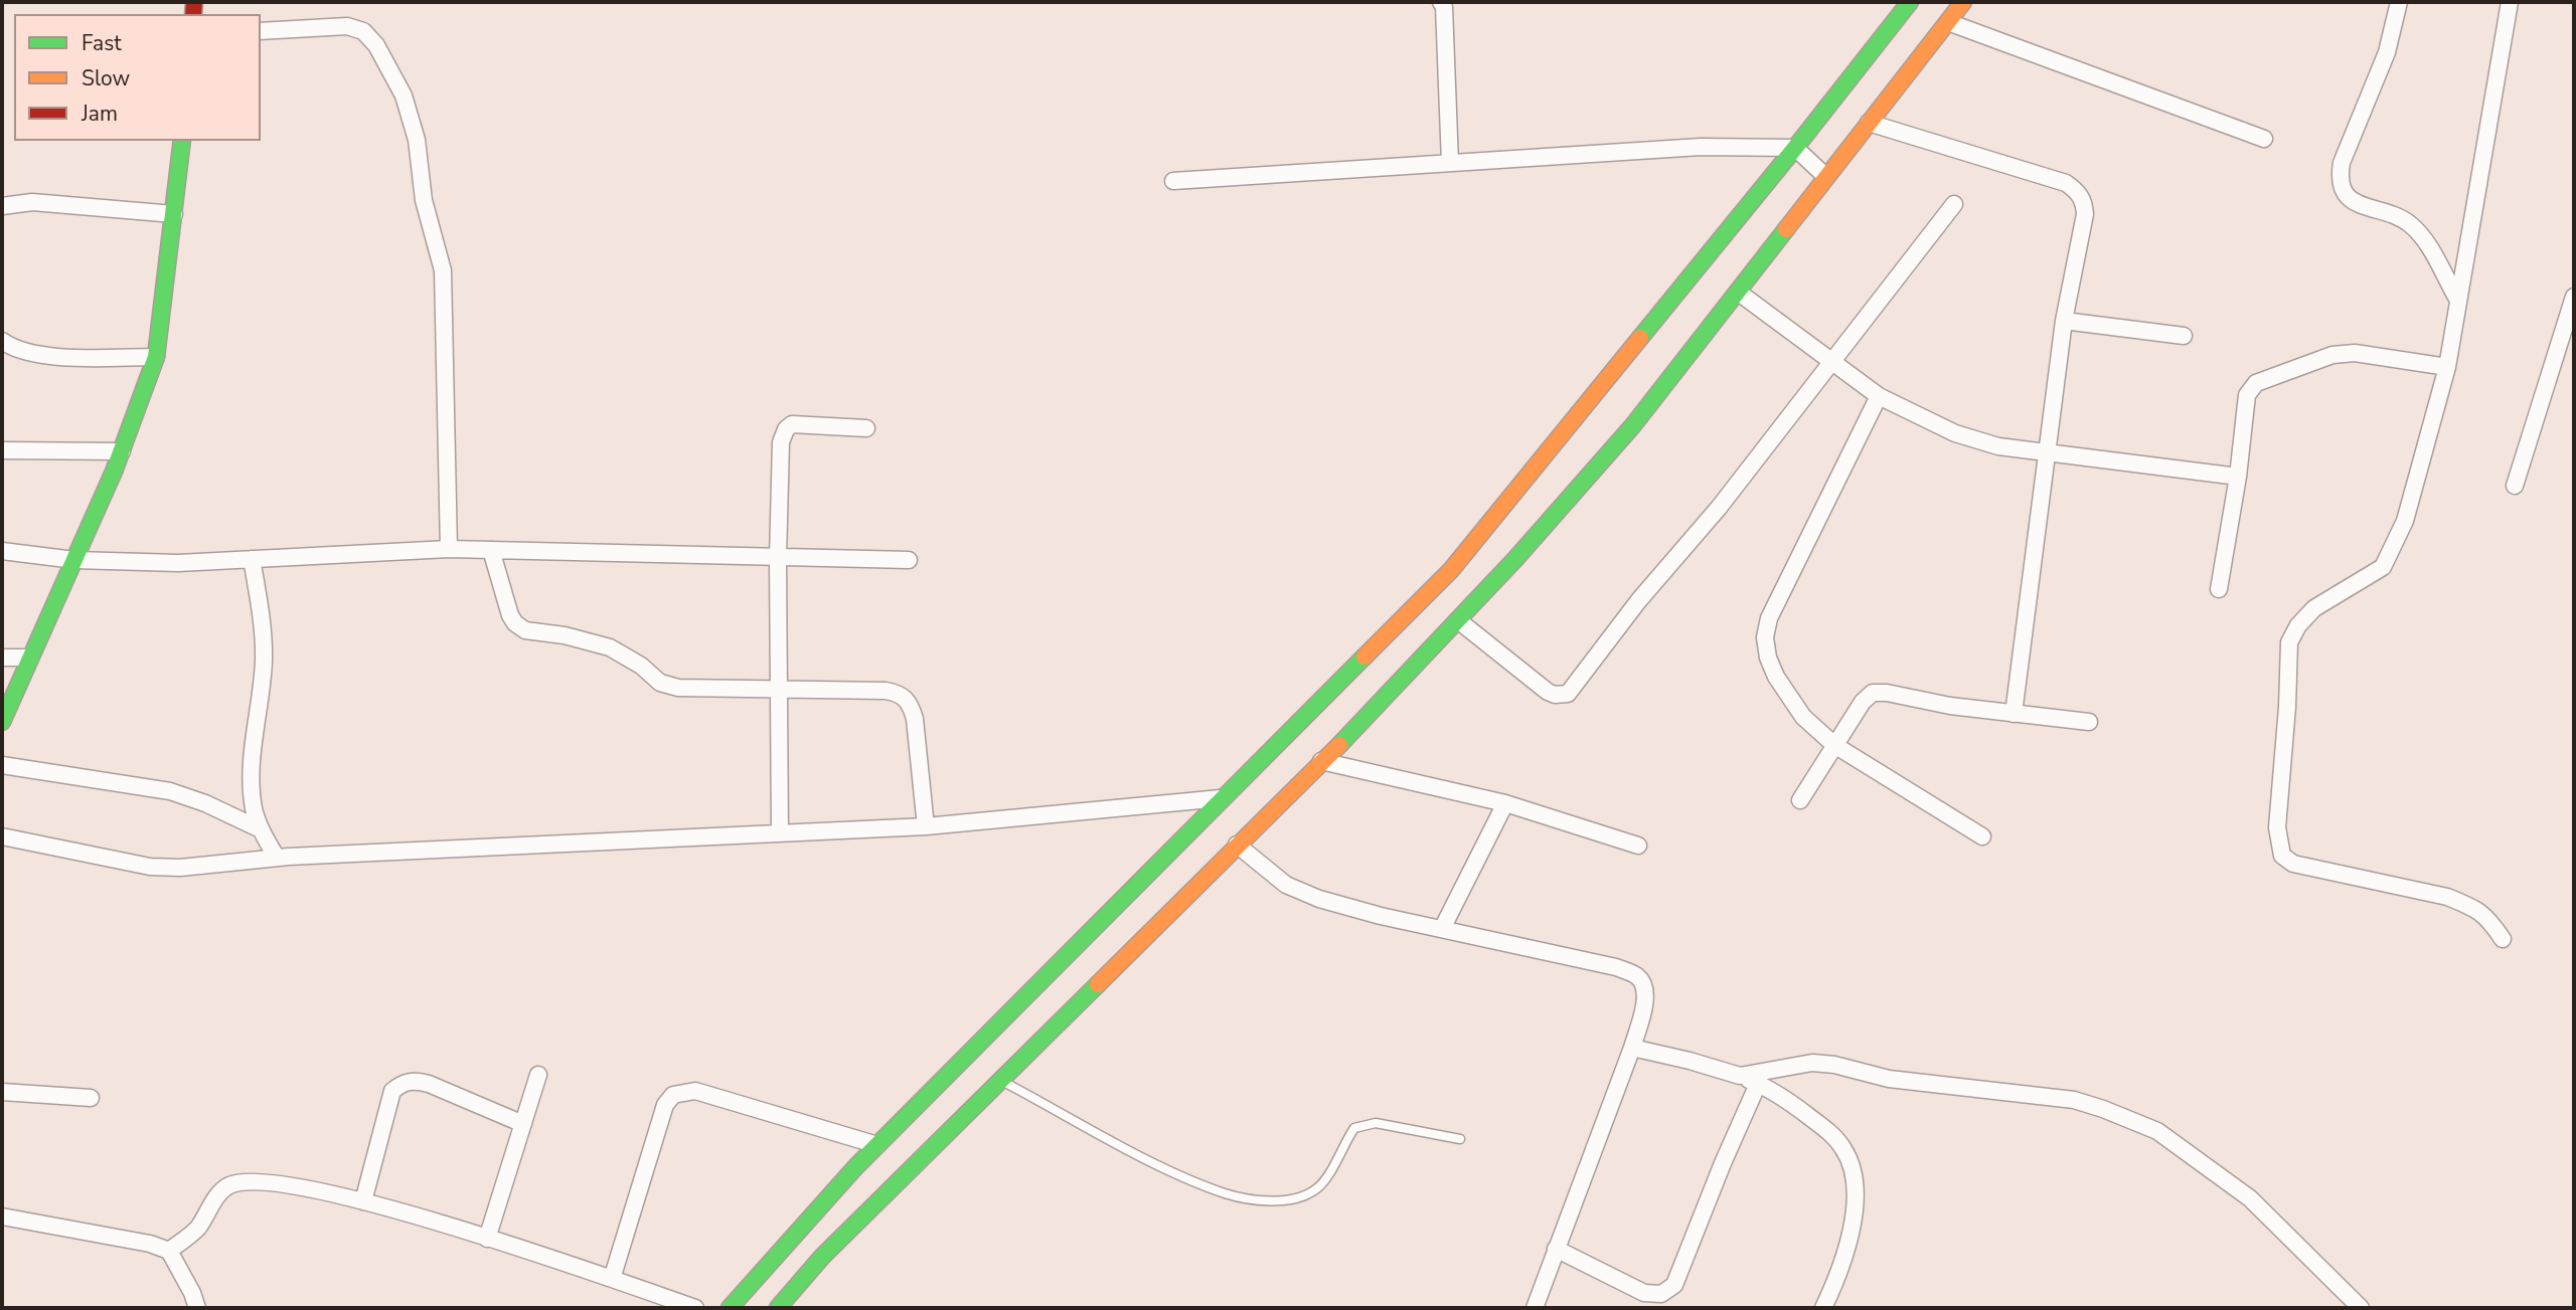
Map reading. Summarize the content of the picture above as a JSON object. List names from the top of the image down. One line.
{"legend":["Fast","Slow","Jam"]}
